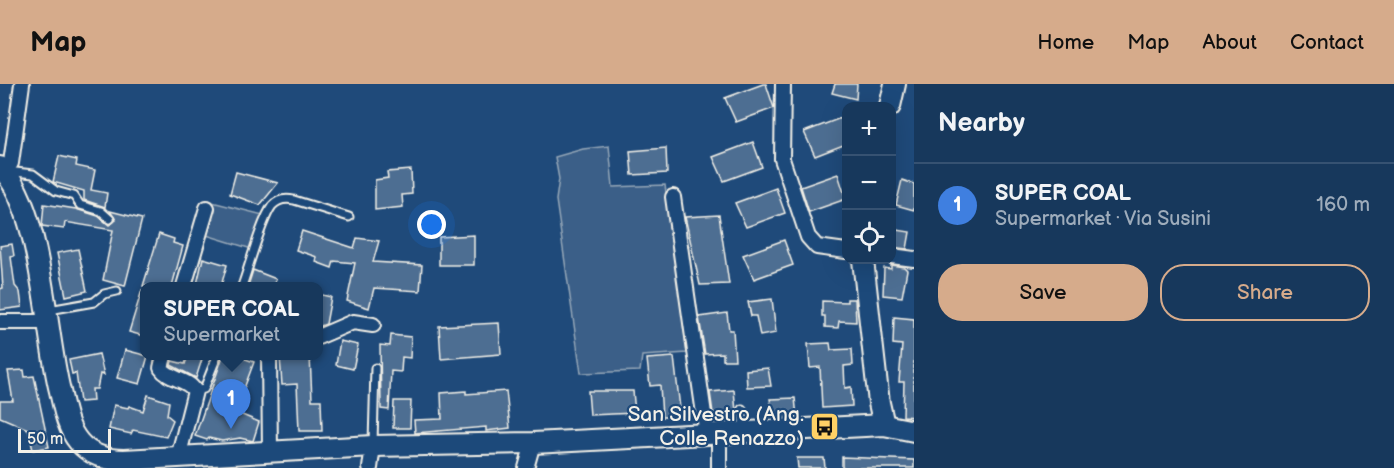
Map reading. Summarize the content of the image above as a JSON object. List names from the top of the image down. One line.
{"places":{"bus stop":["San Silvestro (Ang. Colle Renazzo)"]},"scale_bar":"50 m","page":{"header":"Map","nav":["Home","Map","About","Contact"],"heading":"Nearby","map_buttons":["+","−"],"list":[{"mark":"1","name":"SUPER COAL","note":"Supermarket · Via Susini","value":"160 m"}],"buttons":["Save","Share"],"popup":["SUPER COAL","Supermarket"],"pins":"1","scale":"50 m"}}
